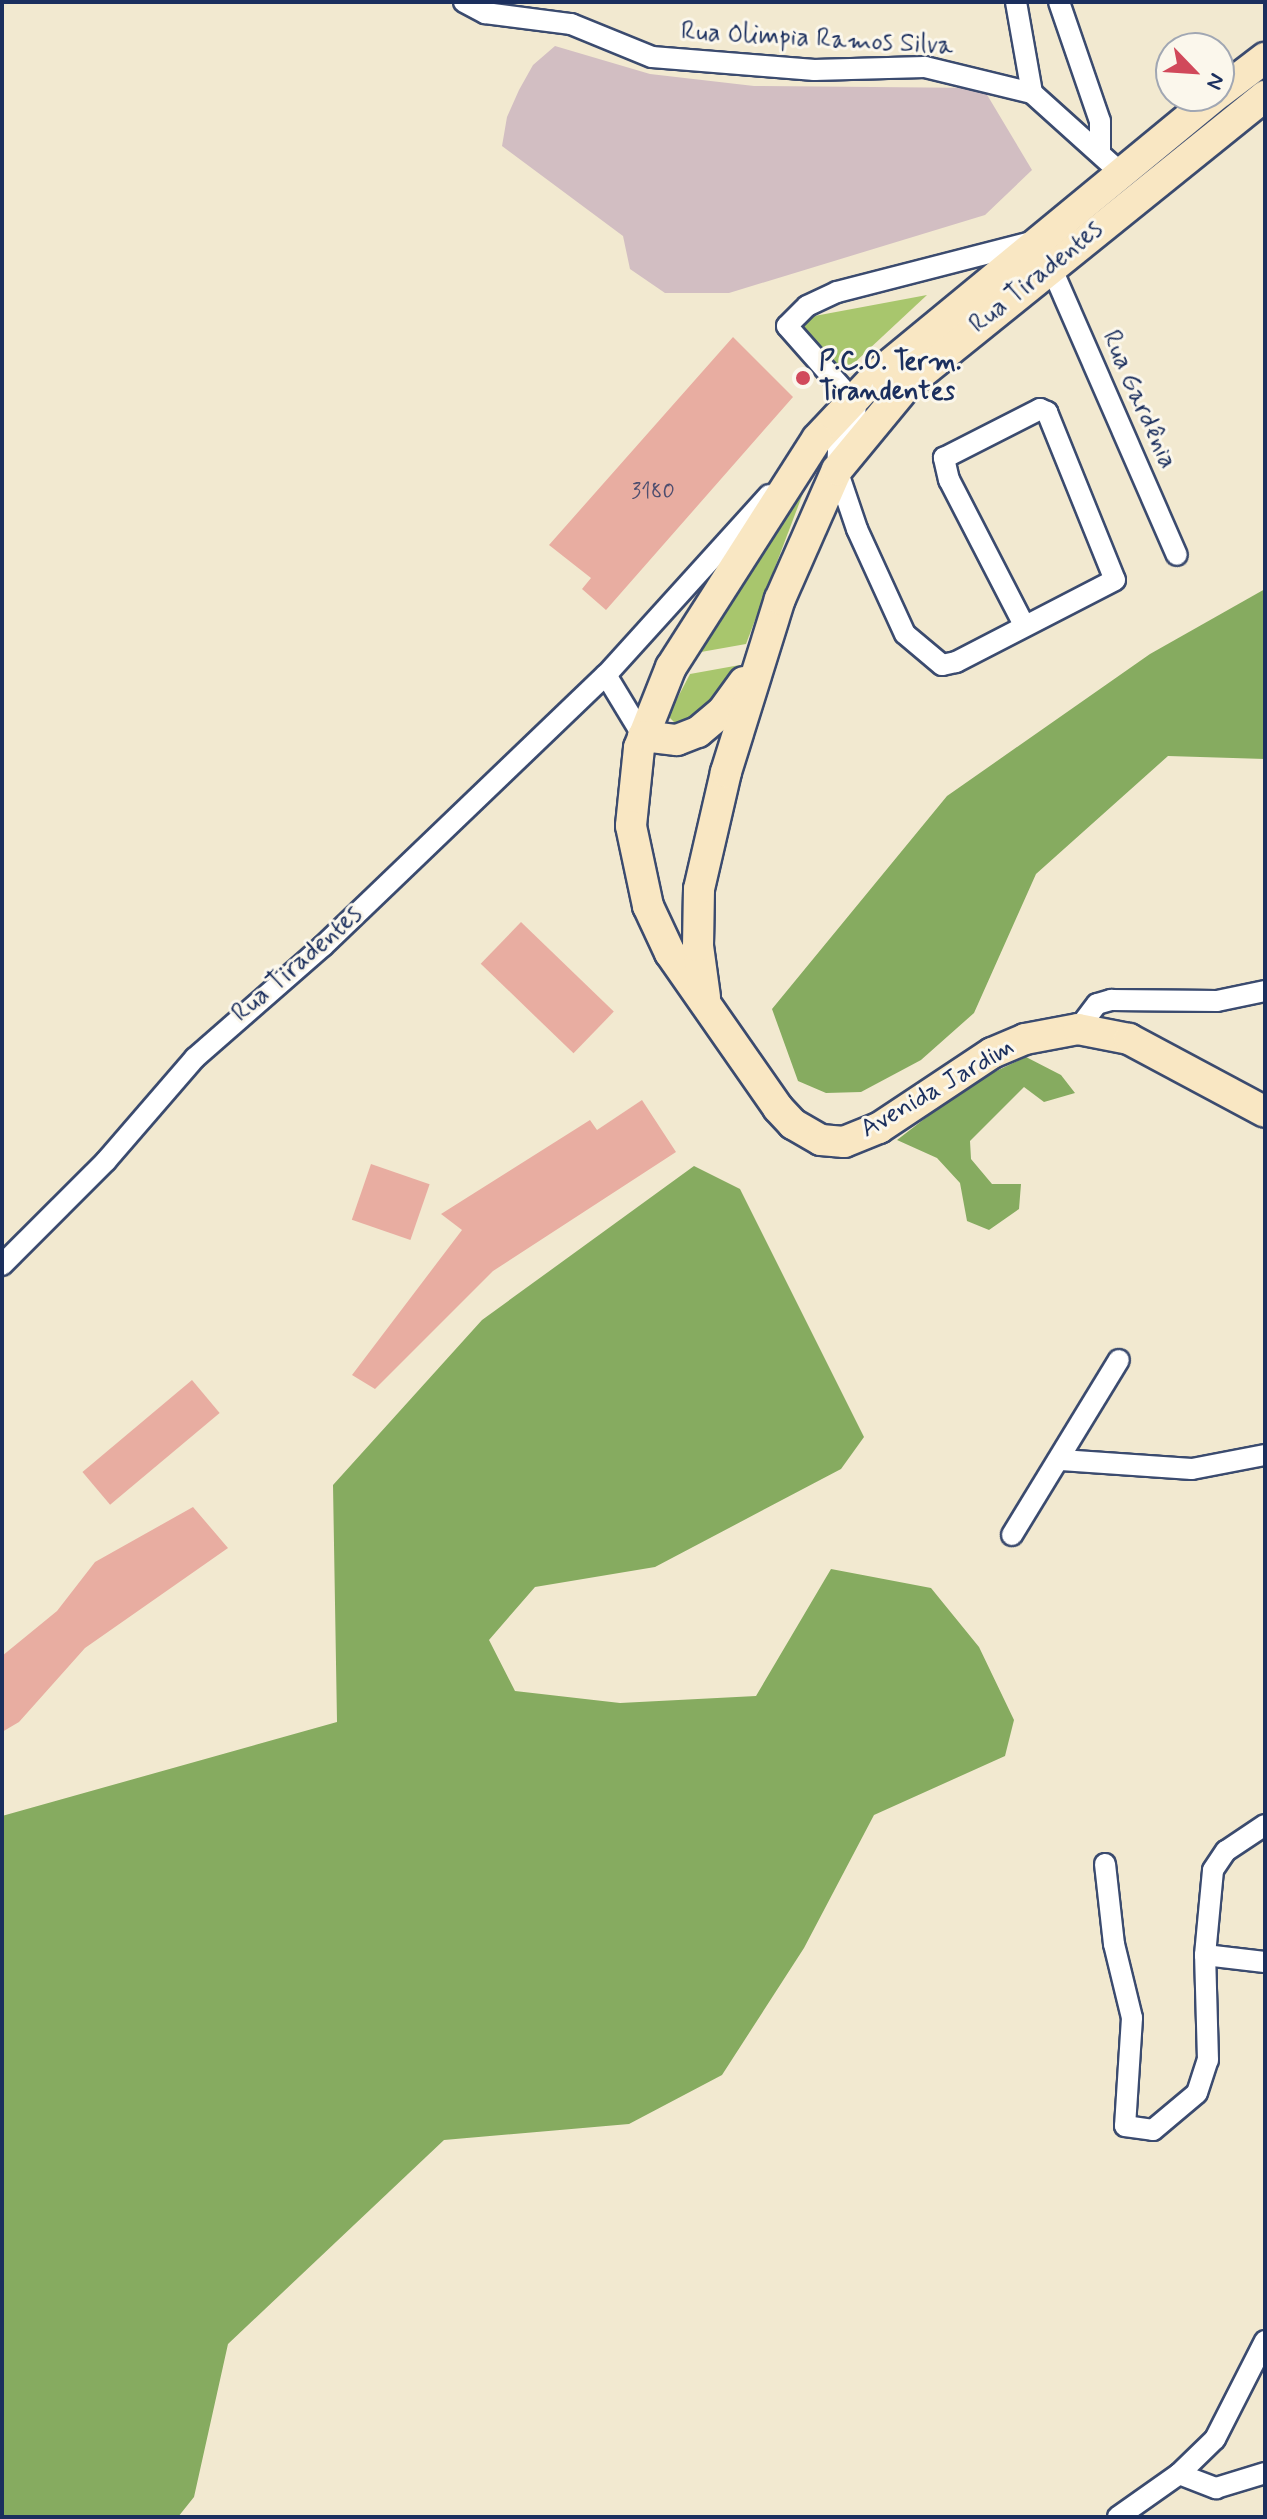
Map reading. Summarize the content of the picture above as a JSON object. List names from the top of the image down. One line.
{"streets":{"street":["Rua Olimpia Ramos Silva","Rua Tiradentes","Rua Gardênia","Avenida Jardim"]},"crossings":[["Rua Tiradentes","Rua Gardênia"],["Rua Tiradentes","Avenida Jardim"]],"places":["P.C.O. Term. Tirandentes"],"house_numbers":["3180"],"north":"bottom right"}
